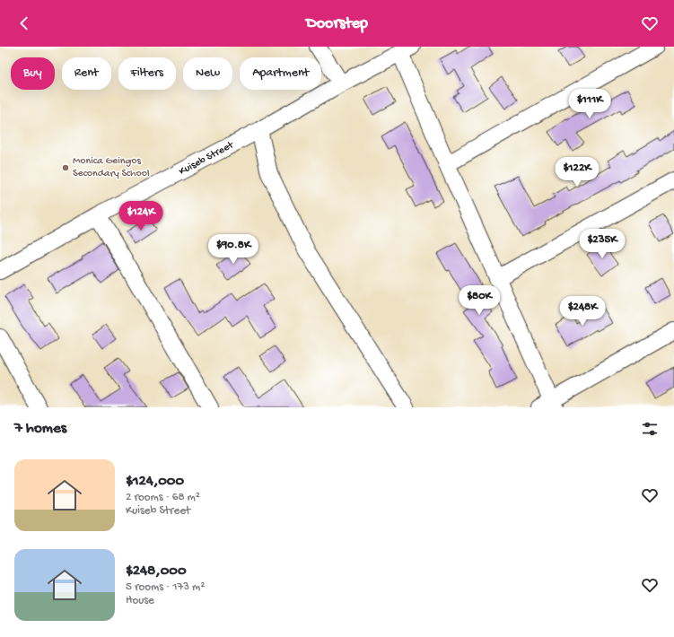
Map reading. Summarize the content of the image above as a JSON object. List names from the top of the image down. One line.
{"streets":{"street":["Kuiseb Street"]},"places":["Monica Geingos Secondary School"],"page":{"header":"Doorstep","chip":["Buy","Rent","Filters","New","Apartment"],"price":["$111K","$122K","$124K","$235K","$90.8K","$80K","$248K"],"heading":"7 homes","list":[{"name":"$124,000","note":"2 rooms · 68 m² · Kuiseb Street"},{"name":"$248,000","note":"5 rooms · 173 m² · House"}]}}
